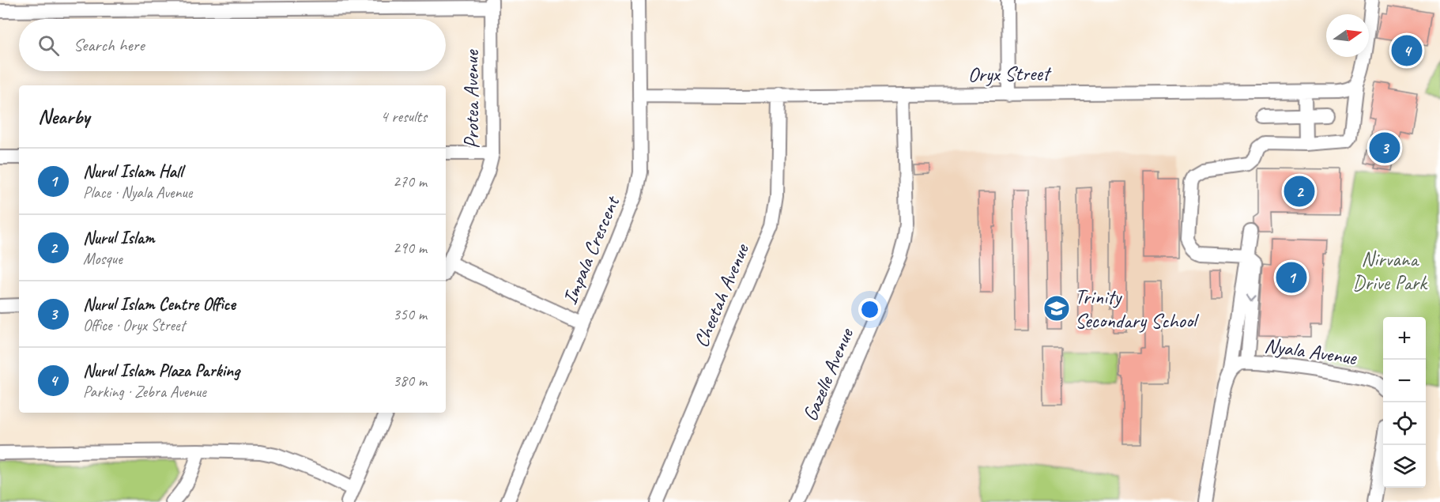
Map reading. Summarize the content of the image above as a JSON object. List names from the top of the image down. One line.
{"streets":{"street":["Oryx Street","Protea Avenue","Impala Crescent","Cheetah Avenue","Nyala Avenue","Gazelle Avenue"]},"crossings":[["Oryx Street","Impala Crescent"],["Oryx Street","Cheetah Avenue"],["Oryx Street","Gazelle Avenue"]],"parks":["Nirvana Drive Park"],"places":{"school or university":["Trinity Secondary School"]},"north":"right","page":{"search":"Search here","pins":["4","3","2","1"],"heading":["Nearby","4 results"],"list":[{"mark":"1","name":"Nurul Islam Hall","note":"Place · Nyala Avenue","value":"270 m"},{"mark":"2","name":"Nurul Islam","note":"Mosque","value":"290 m"},{"mark":"3","name":"Nurul Islam Centre Office","note":"Office · Oryx Street","value":"350 m"},{"mark":"4","name":"Nurul Islam Plaza Parking","note":"Parking · Zebra Avenue","value":"380 m"}],"map_buttons":["+","−"]}}
